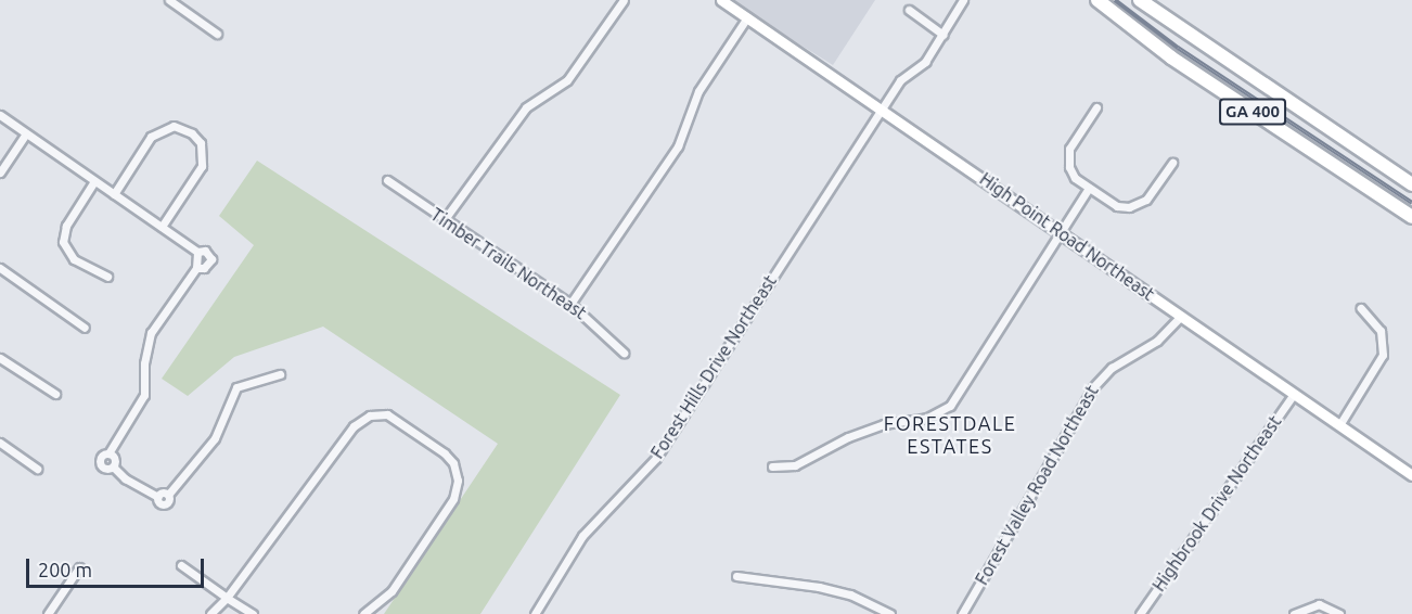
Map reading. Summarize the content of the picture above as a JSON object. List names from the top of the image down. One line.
{"streets":{"highway":["GA 400"],"street":["High Point Road Northeast","Timber Trails Northeast","Forest Hills Drive Northeast","Forest Valley Road Northeast","Highbrook Drive Northeast"]},"crossings":[["High Point Road Northeast","Forest Hills Drive Northeast"],["High Point Road Northeast","Forest Valley Road Northeast"],["High Point Road Northeast","Highbrook Drive Northeast"]],"districts":["FORESTDALE ESTATES"],"scale_bar":"200 m"}
